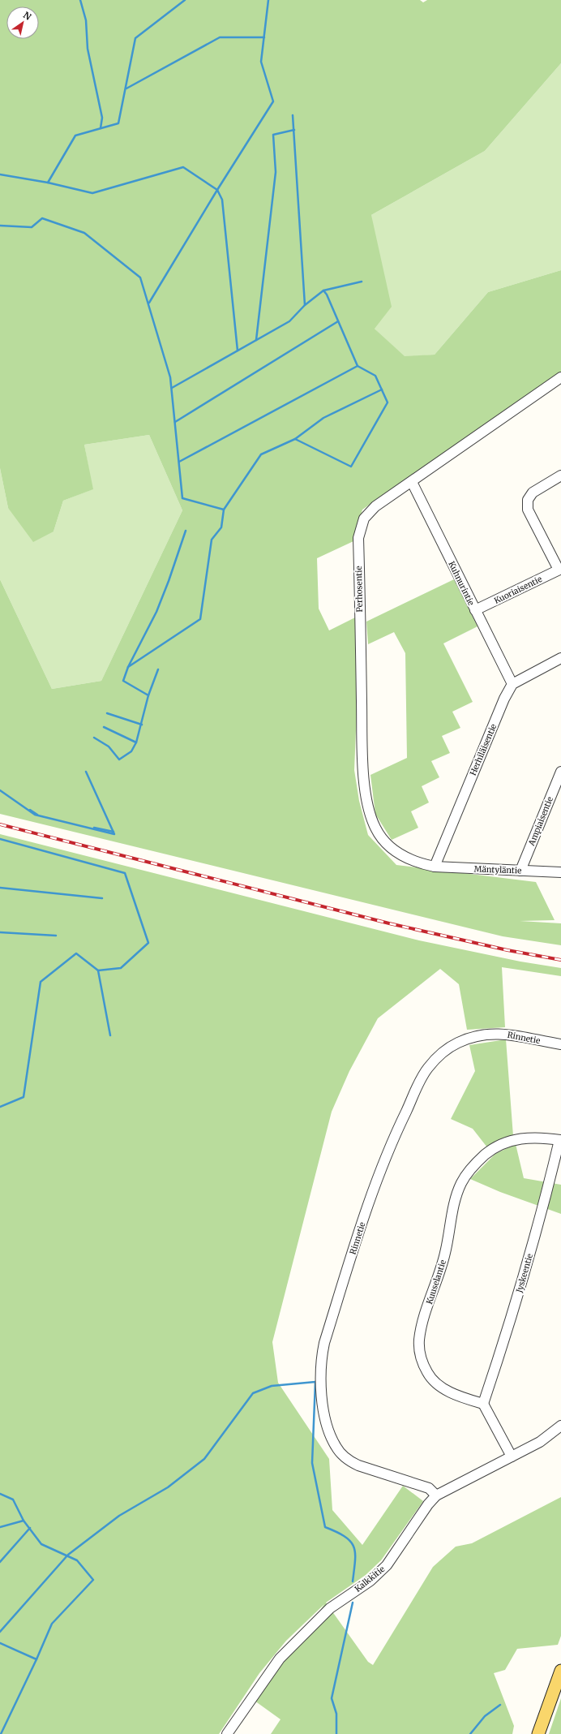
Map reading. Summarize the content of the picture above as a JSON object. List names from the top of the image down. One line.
{"streets":{"street":["Kuhnurintie","Perhosentie","Kuoriaisentie","Herhiläisentie","Ampiaisentie","Mäntyläntie","Rinnetie","Jyskeentie","Kuuselantie","Kalkkitie"]},"crossings":[["Kuhnurintie","Perhosentie"],["Kuhnurintie","Kuoriaisentie"],["Kuhnurintie","Herhiläisentie"],["Perhosentie","Herhiläisentie"],["Perhosentie","Mäntyläntie"],["Herhiläisentie","Mäntyläntie"],["Ampiaisentie","Mäntyläntie"],["Rinnetie","Kalkkitie"],["Jyskeentie","Kuuselantie"]],"north":"top right"}
